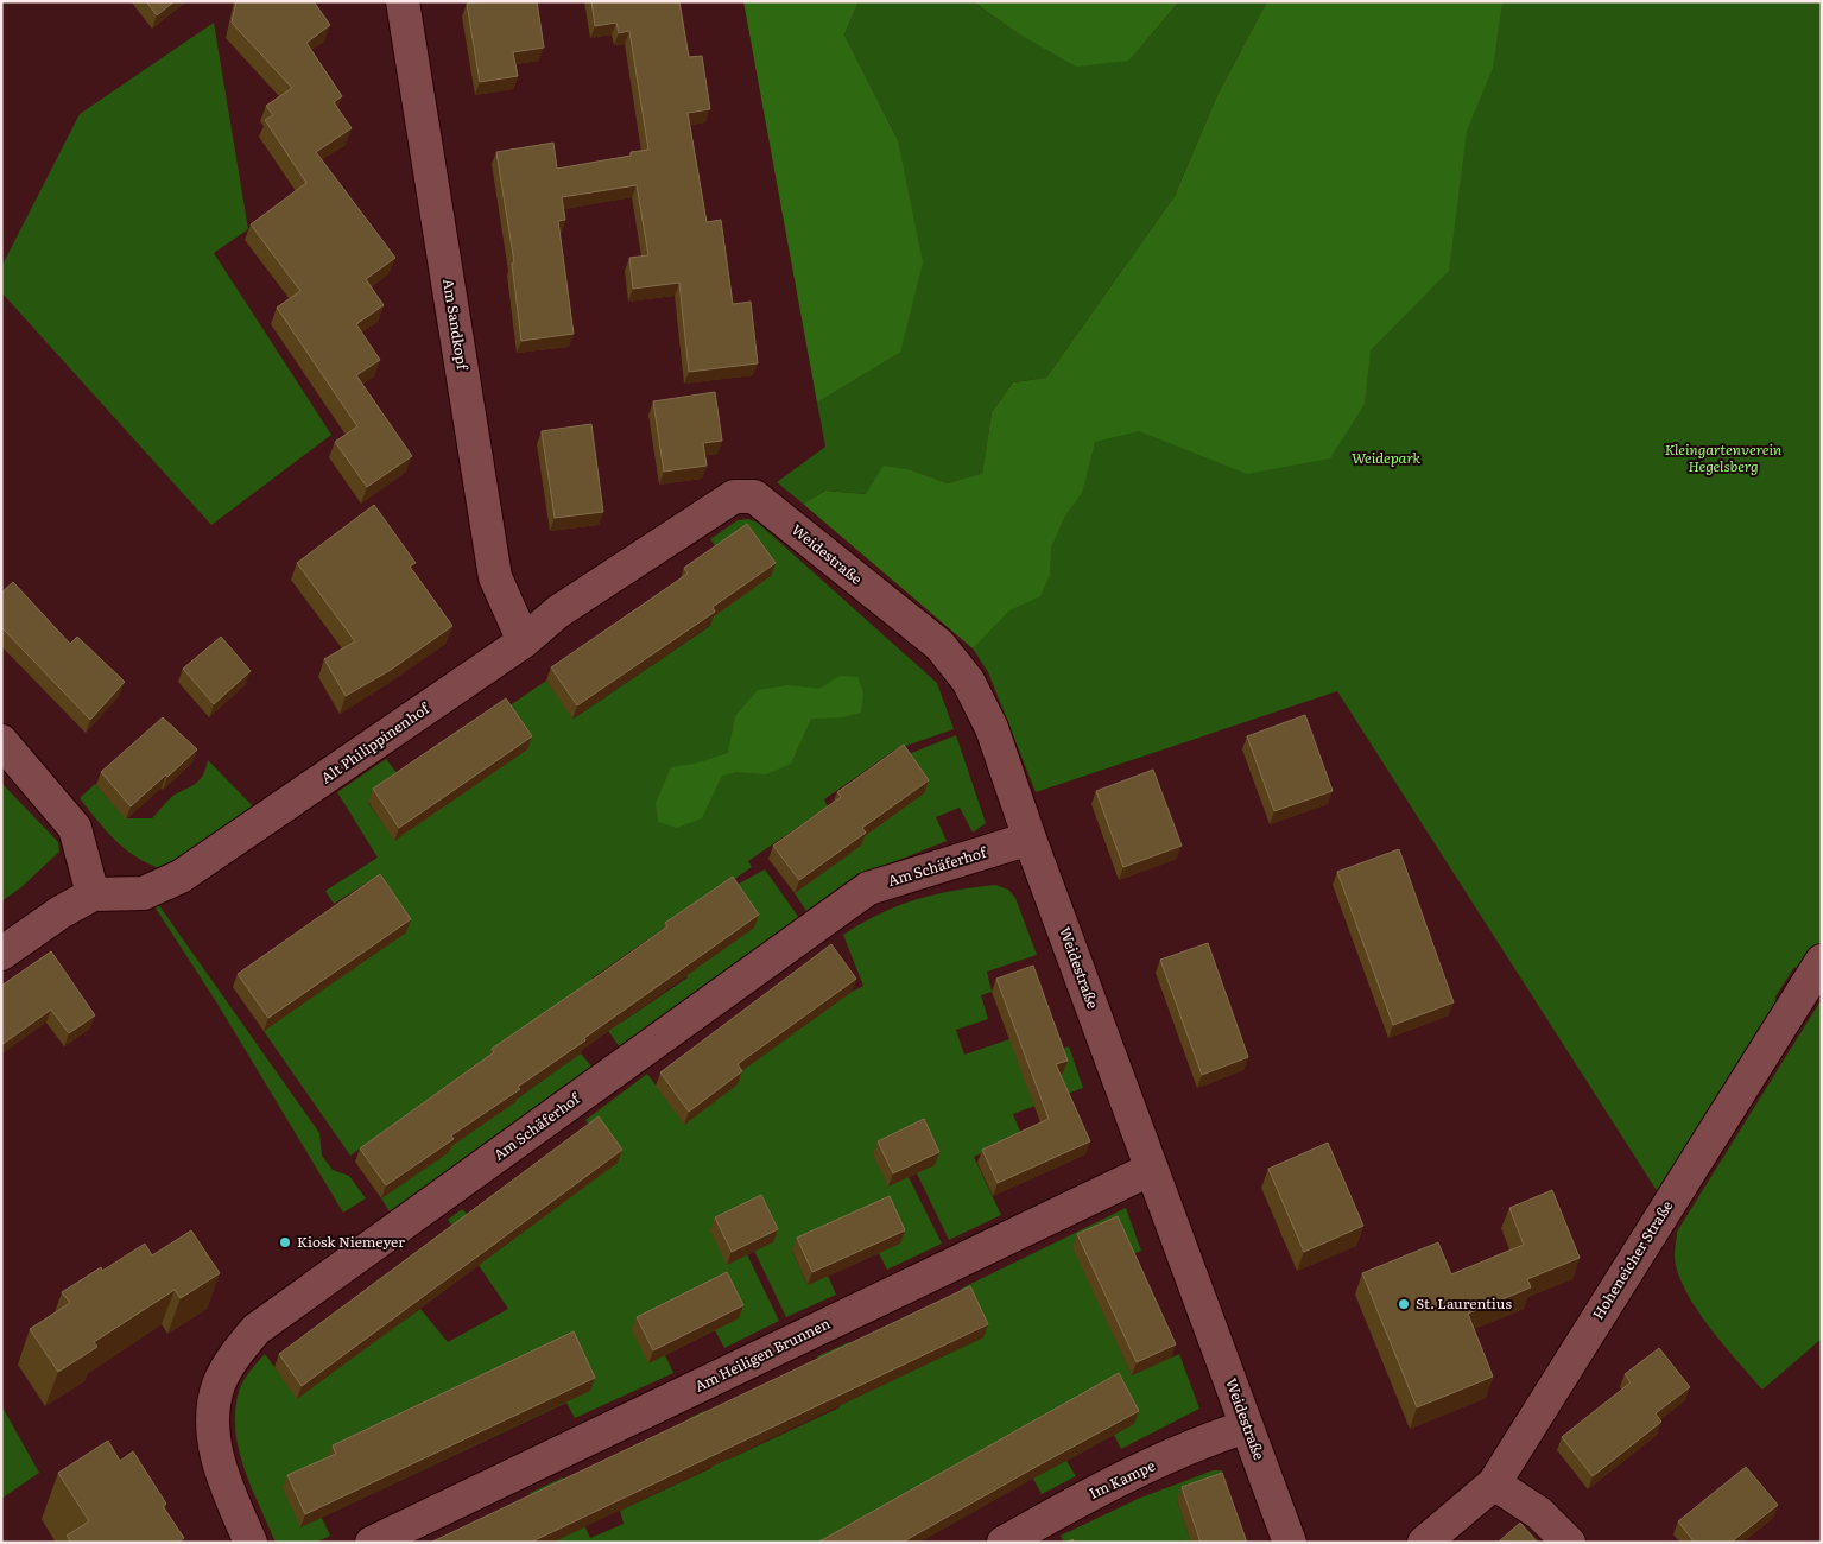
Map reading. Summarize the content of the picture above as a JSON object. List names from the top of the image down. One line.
{"streets":{"street":["Am Sandkopf","Weidestraße","Alt Philippinenhof","Am Schäferhof","Hoheneicher Straße","Am Heiligen Brunnen","Im Kampe"]},"crossings":[["Am Sandkopf","Alt Philippinenhof"],["Weidestraße","Alt Philippinenhof"],["Weidestraße","Am Schäferhof"],["Weidestraße","Am Heiligen Brunnen"],["Weidestraße","Im Kampe"]],"parks":["Kleingartenverein Hegelsberg","Weidepark"],"places":["Kiosk Niemeyer","St. Laurentius"]}
